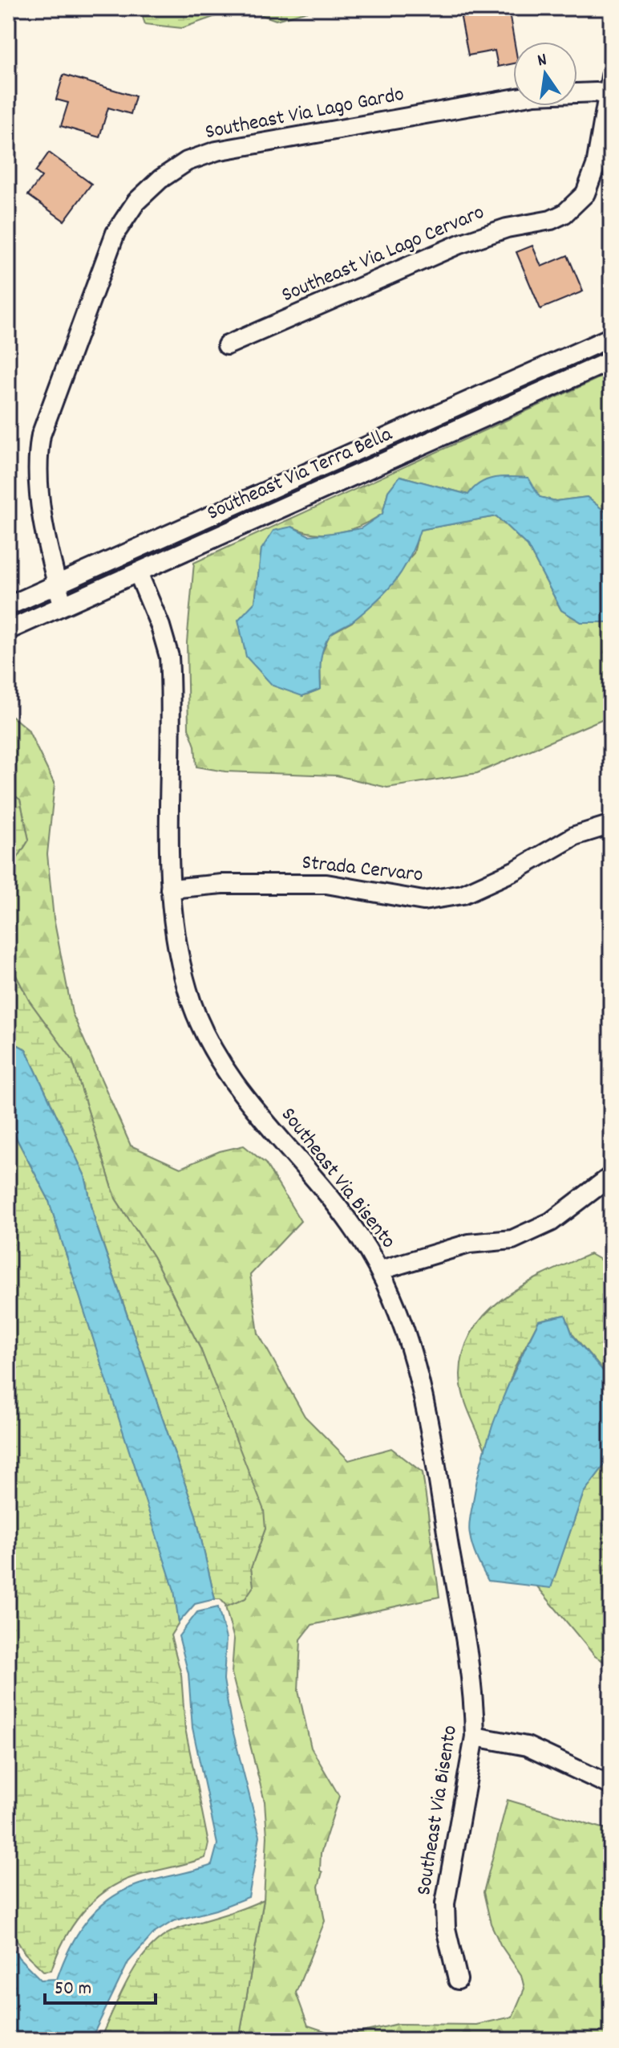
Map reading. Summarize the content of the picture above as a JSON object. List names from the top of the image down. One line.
{"streets":{"street":["Southeast Via Lago Gardo","Southeast Via Lago Cervaro","Southeast Via Terra Bella","Strada Cervaro","Southeast Via Bisento"]},"crossings":[["Southeast Via Lago Gardo","Southeast Via Lago Cervaro"],["Southeast Via Lago Gardo","Southeast Via Terra Bella"],["Southeast Via Terra Bella","Southeast Via Bisento"],["Strada Cervaro","Southeast Via Bisento"]],"scale_bar":"50 m","north":"top"}
